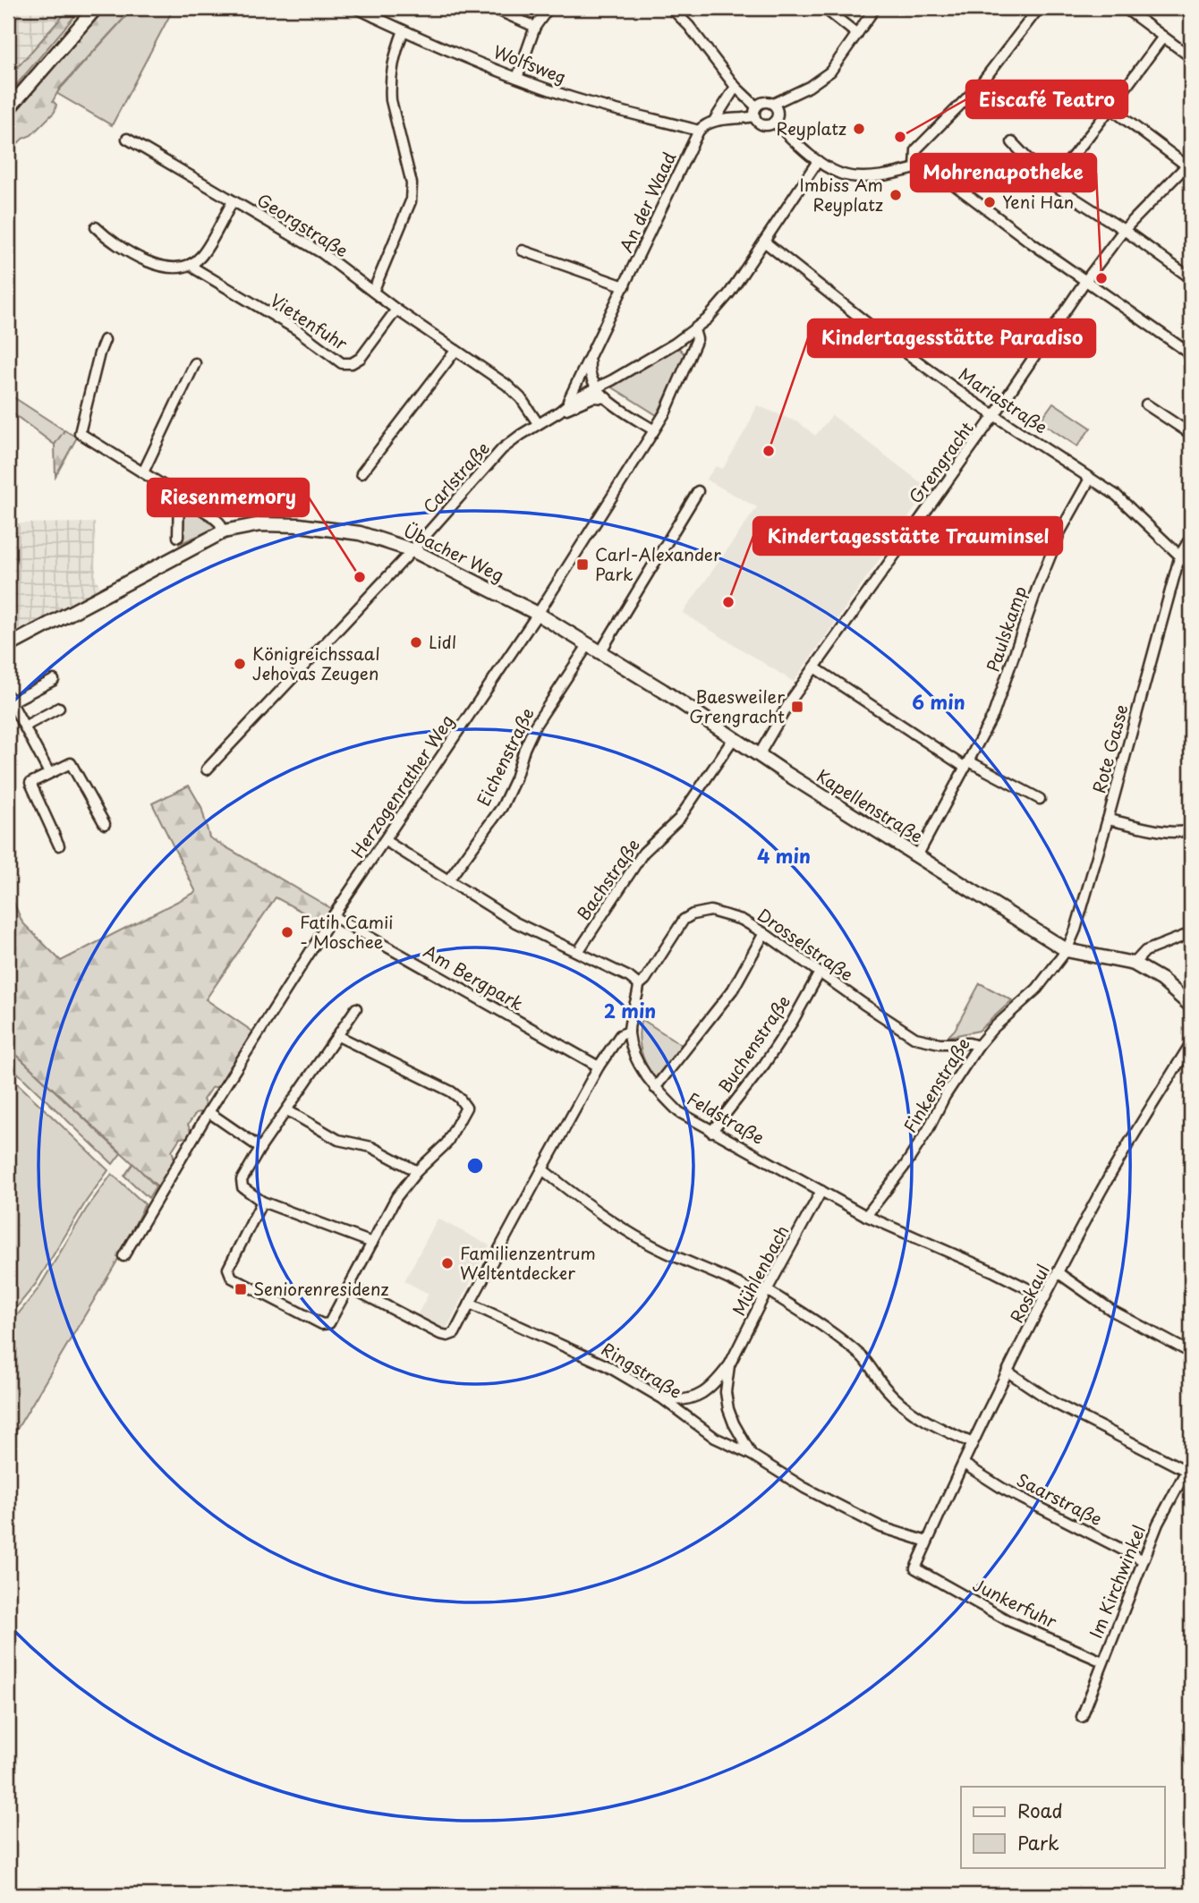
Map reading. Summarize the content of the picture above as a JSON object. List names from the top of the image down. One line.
{"streets":{"street":["Wolfsweg","An der Waad","Georgstraße","Vietenfuhr","Mariastraße","Grengracht","Carlstraße","Übacher Weg","Paulskamp","Rote Gasse","Eichenstraße","Herzogenrather Weg","Kapellenstraße","Bachstraße","Drosselstraße","Am Bergpark","Buchenstraße","Finkenstraße","Feldstraße","Mühlenbach","Roskaul","Ringstraße","Saarstraße","Im Kirchwinkel","Junkerfuhr"]},"crossings":[["Wolfsweg","An der Waad"],["An der Waad","Carlstraße"],["Georgstraße","Vietenfuhr"],["Georgstraße","Carlstraße"],["Mariastraße","Grengracht"],["Mariastraße","Carlstraße"],["Mariastraße","Paulskamp"],["Mariastraße","Rote Gasse"],["Grengracht","Kapellenstraße"],["Carlstraße","Übacher Weg"],["Carlstraße","Herzogenrather Weg"],["Übacher Weg","Herzogenrather Weg"],["Übacher Weg","Kapellenstraße"],["Paulskamp","Kapellenstraße"],["Rote Gasse","Kapellenstraße"],["Rote Gasse","Finkenstraße"],["Eichenstraße","Kapellenstraße"],["Herzogenrather Weg","Kapellenstraße"],["Herzogenrather Weg","Am Bergpark"],["Kapellenstraße","Bachstraße"],["Kapellenstraße","Finkenstraße"],["Drosselstraße","Buchenstraße"],["Drosselstraße","Finkenstraße"],["Buchenstraße","Feldstraße"],["Finkenstraße","Feldstraße"],["Feldstraße","Mühlenbach"],["Feldstraße","Roskaul"],["Mühlenbach","Ringstraße"],["Roskaul","Ringstraße"],["Roskaul","Saarstraße"],["Roskaul","Junkerfuhr"],["Saarstraße","Im Kirchwinkel"],["Im Kirchwinkel","Junkerfuhr"]],"places":{"other":["Reyplatz","Eiscafé Teatro","Imbiss Am Reyplatz","Yeni Han","Mohrenapotheke","Kindertagesstätte Paradiso","Riesenmemory","Kindertagesstätte Trauminsel","Lidl","Königreichssaal Jehovas Zeugen","Fatih Camii - Moschee","Familienzentrum Weltentdecker"],"transit":["Carl-Alexander Park","Baesweiler Grengracht","Seniorenresidenz"]},"legend":["Road","Park"],"rings":["6 min","4 min","2 min"]}
